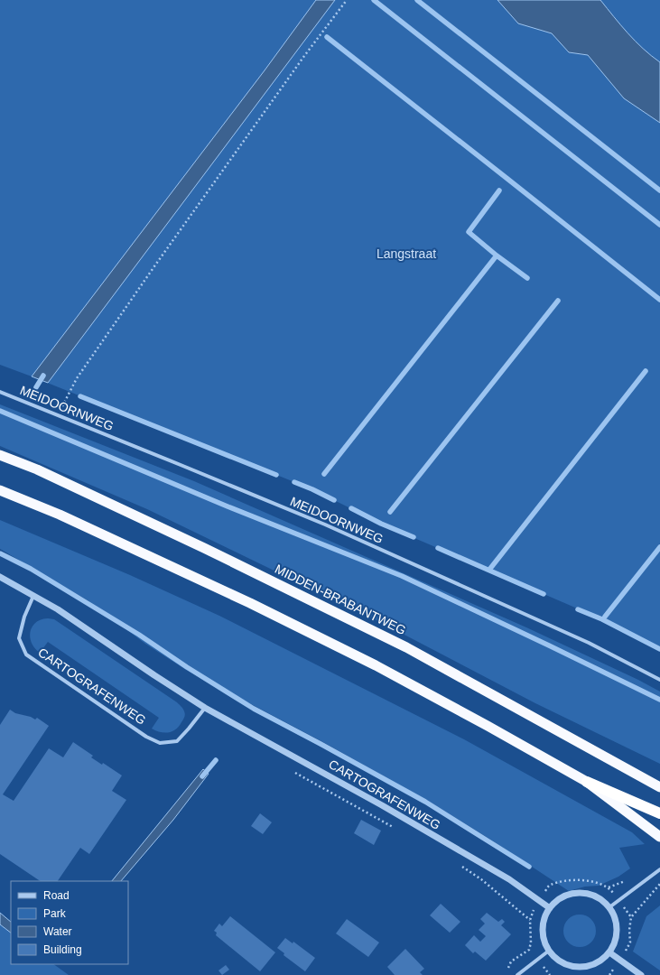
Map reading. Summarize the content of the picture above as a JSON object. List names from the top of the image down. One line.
{"streets":{"highway":["MIDDEN-BRABANTWEG"],"street":["MEIDOORNWEG","CARTOGRAFENWEG"]},"parks":["Langstraat"],"legend":["Road","Park","Water","Building"]}
